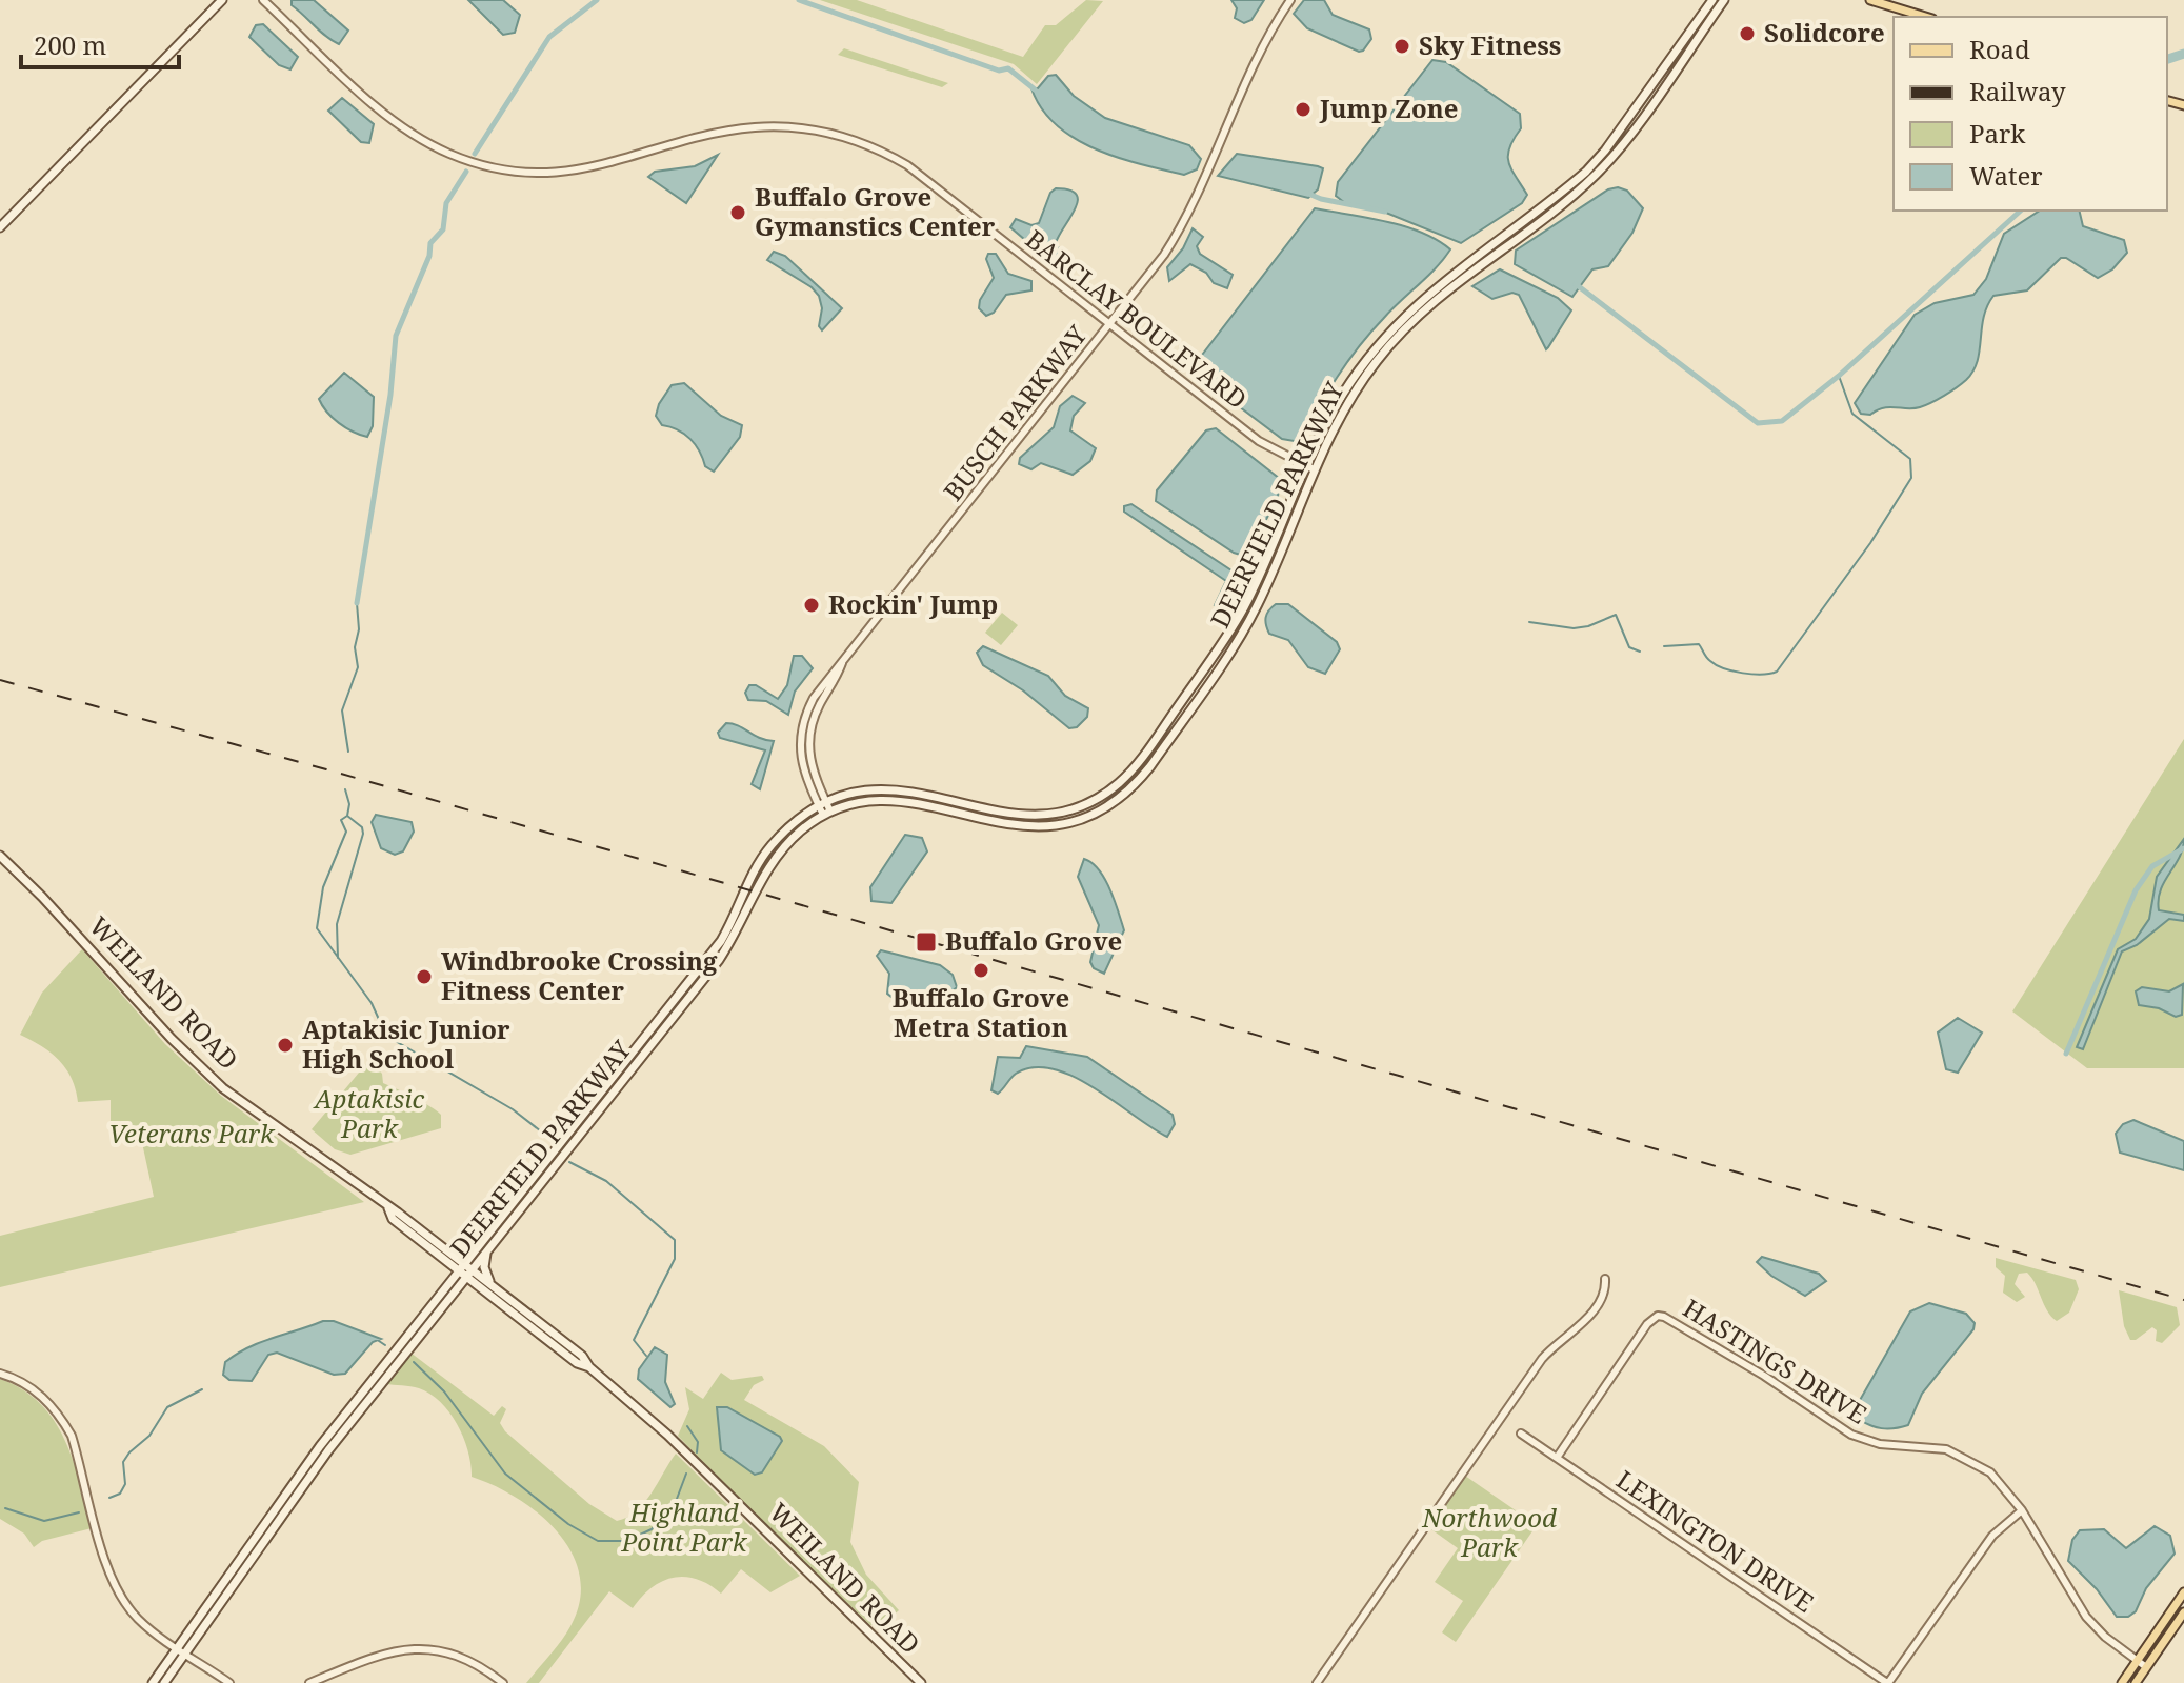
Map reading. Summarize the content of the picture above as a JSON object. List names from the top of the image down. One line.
{"streets":{"main road":["DEERFIELD PARKWAY","WEILAND ROAD"],"street":["BARCLAY BOULEVARD","BUSCH PARKWAY","HASTINGS DRIVE","LEXINGTON DRIVE"]},"crossings":[["BARCLAY BOULEVARD","BUSCH PARKWAY"],["BARCLAY BOULEVARD","DEERFIELD PARKWAY"],["BUSCH PARKWAY","DEERFIELD PARKWAY"],["DEERFIELD PARKWAY","WEILAND ROAD"],["HASTINGS DRIVE","LEXINGTON DRIVE"]],"parks":["Aptakisic Park","Veterans Park","Highland Point Park","Northwood Park"],"places":{"other":["Solidcore","Sky Fitness","Jump Zone","Buffalo Grove Gymanstics Center","Rockin' Jump","Buffalo Grove Metra Station","Windbrooke Crossing Fitness Center","Aptakisic Junior High School"],"transit":["Buffalo Grove"]},"legend":["Road","Railway","Park","Water"],"scale_bar":"200 m"}
